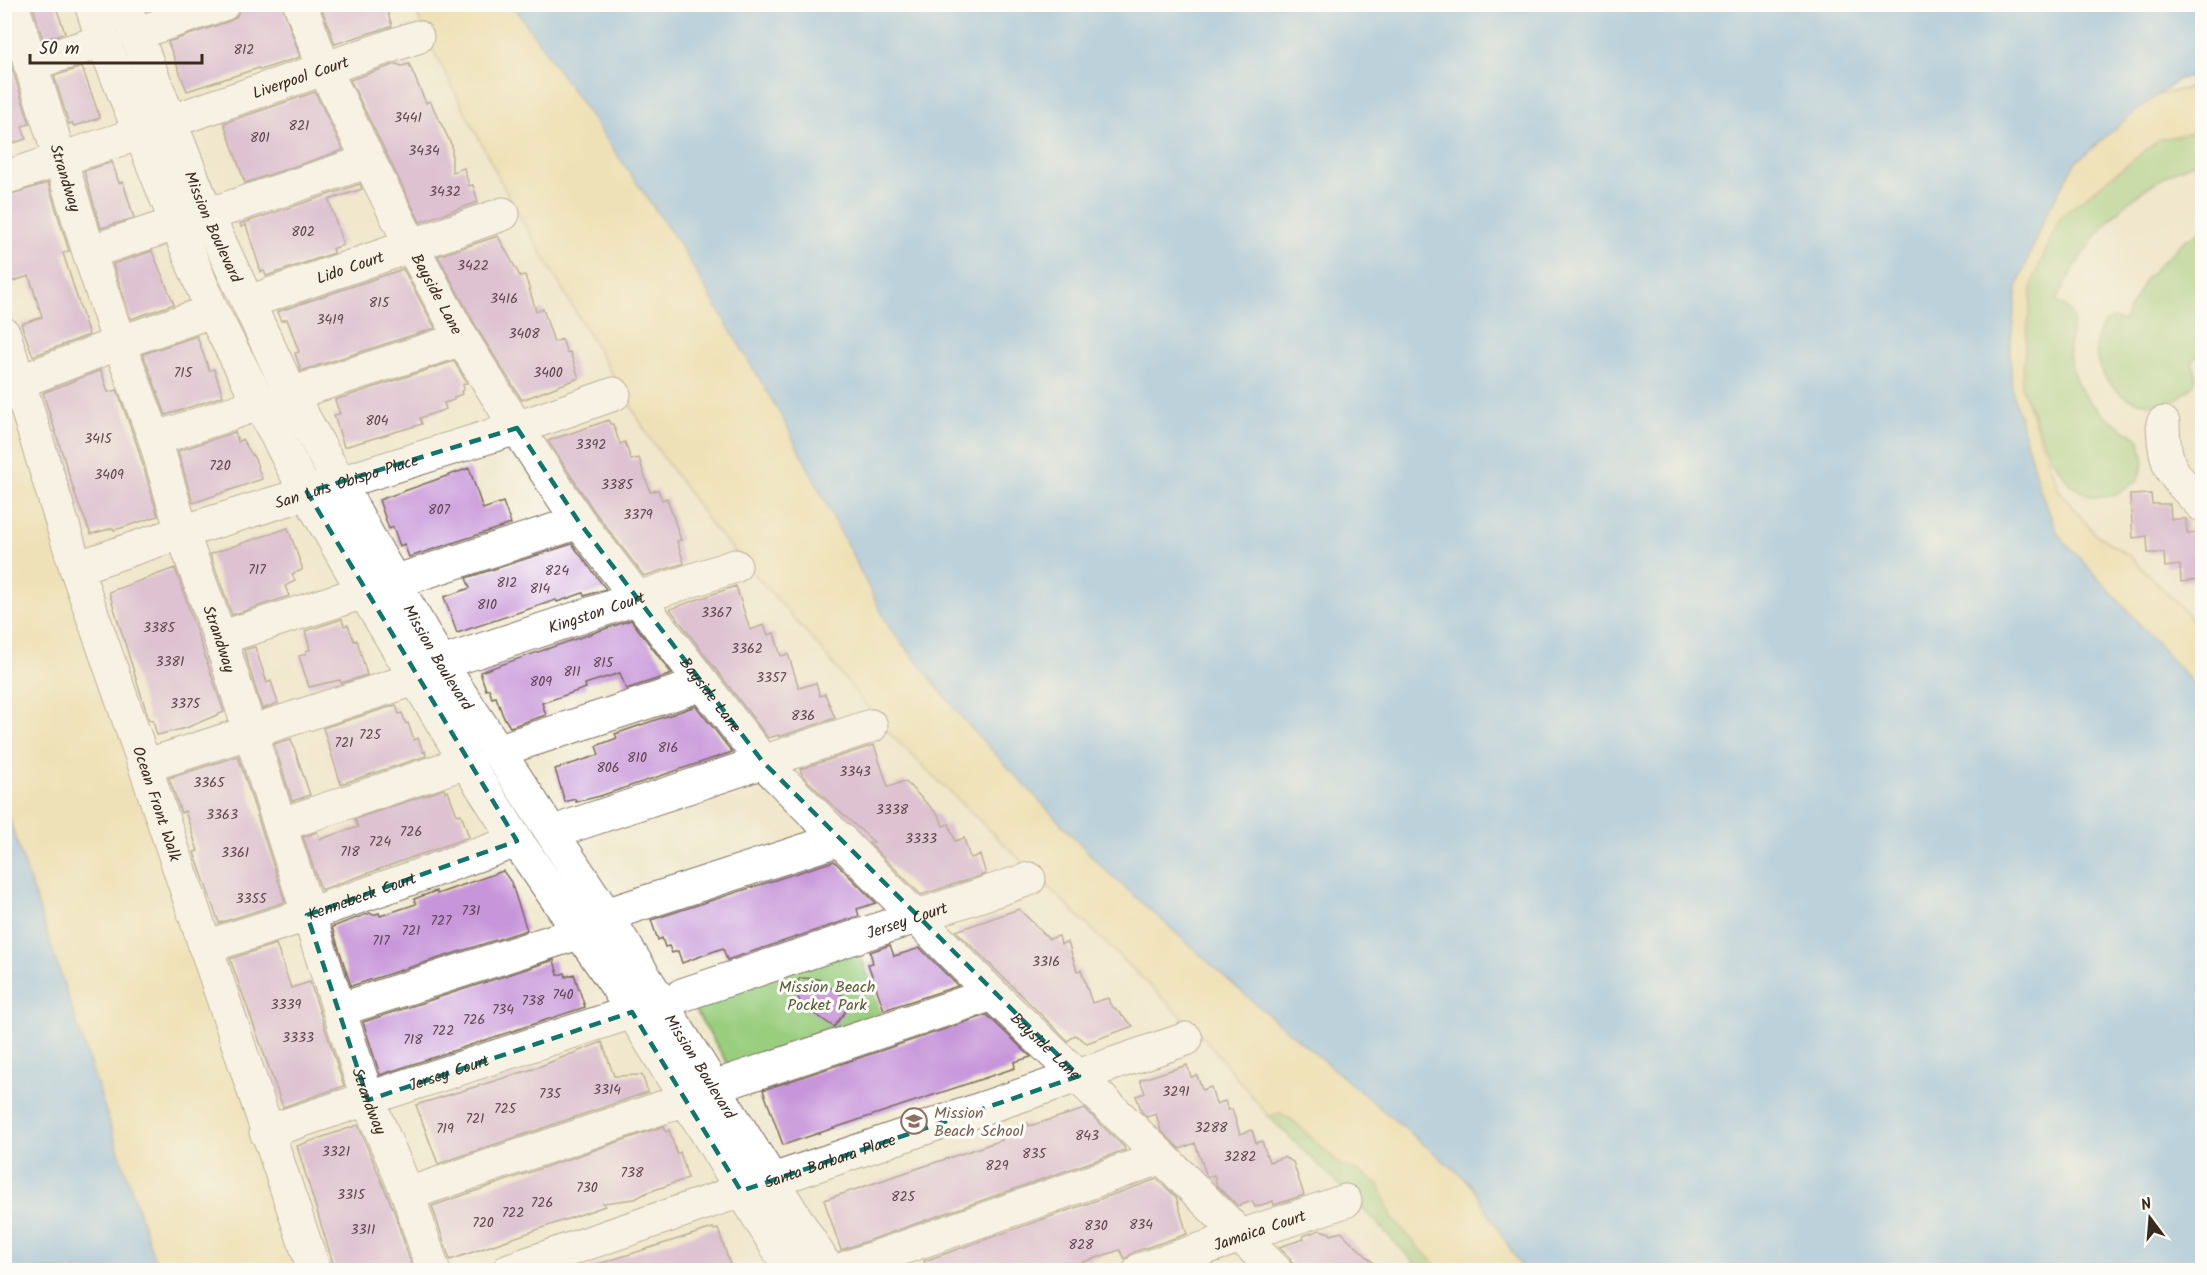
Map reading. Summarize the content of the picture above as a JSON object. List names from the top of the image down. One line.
{"streets":{"street":["Liverpool Court","Strandway","Mission Boulevard","Lido Court","Bayside Lane","San Luis Obispo Place","Kingston Court","Ocean Front Walk","Kennebeck Court","Jersey Court","Santa Barbara Place","Jamaica Court"]},"crossings":[["Liverpool Court","Bayside Lane"],["Strandway","San Luis Obispo Place"],["Strandway","Kennebeck Court"],["Strandway","Jersey Court"],["Mission Boulevard","San Luis Obispo Place"],["Mission Boulevard","Kennebeck Court"],["Mission Boulevard","Jersey Court"],["Mission Boulevard","Santa Barbara Place"],["Lido Court","Bayside Lane"],["Bayside Lane","San Luis Obispo Place"],["Bayside Lane","Kingston Court"],["Bayside Lane","Jersey Court"],["Bayside Lane","Santa Barbara Place"],["Bayside Lane","Jamaica Court"],["San Luis Obispo Place","Ocean Front Walk"],["Ocean Front Walk","Kennebeck Court"],["Ocean Front Walk","Jersey Court"]],"parks":["Mission Beach Pocket Park"],"places":{"school or university":["Mission Beach School"]},"house_numbers":["812","3441","821","801","3434","3432","802","3422","3416","815","3419","3408","715","3400","804","3415","3392","720","3409","3385","807","3379","717","824","812","814","810","3367","3385","3362","3381","815","811","3357","809","3375","836","725","721","816","810","806","3343","3365","3338","3363","726","3333","724","718","3361","3355","731","727","721","717","3316","740","738","3339","734","726","722","3333","718","3314","3291","735","725","721","3288","719","843","3321","835","3282","829","738","730","3315","825","726","722","720","834","830","3311","828"],"scale_bar":"50 m","north":"top"}
